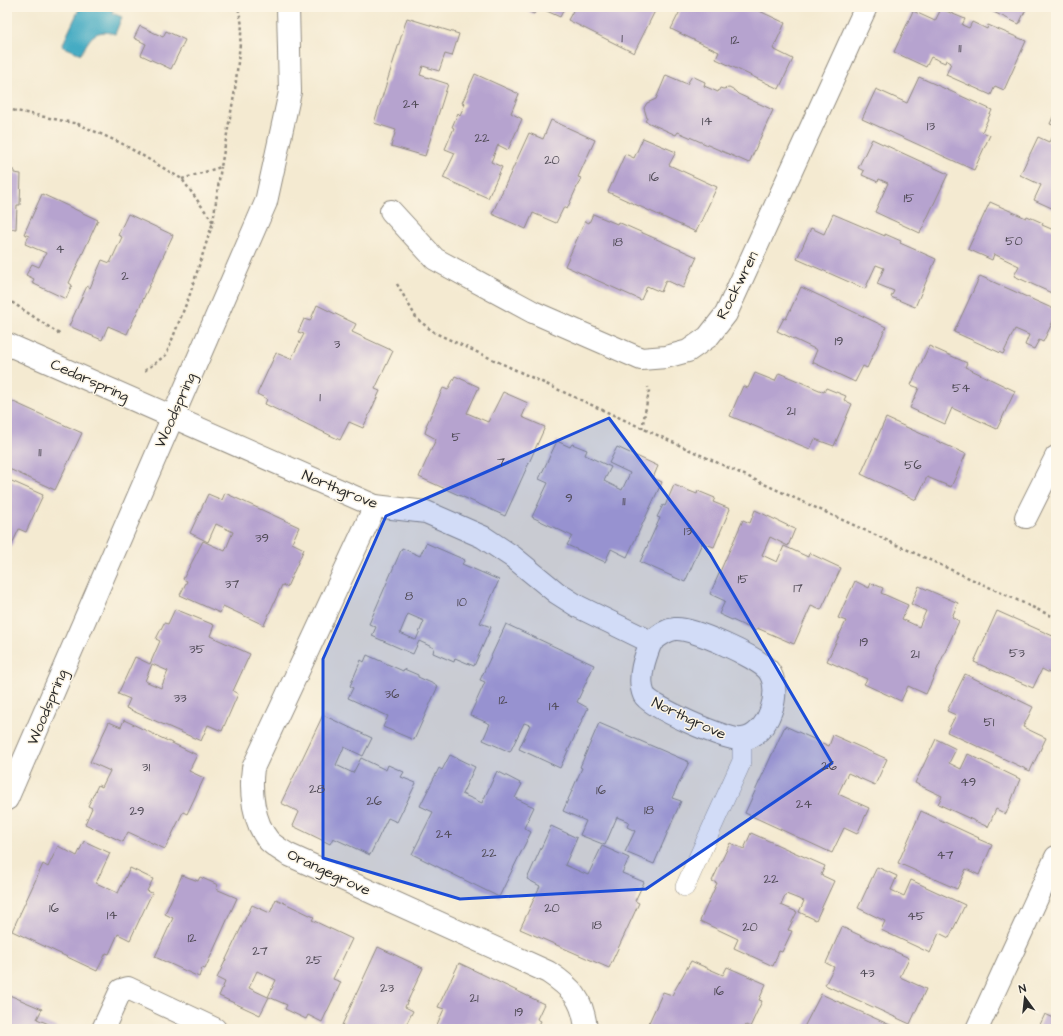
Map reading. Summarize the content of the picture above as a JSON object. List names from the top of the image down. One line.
{"streets":{"street":["Rockwren","Cedarspring","Woodspring","Northgrove","Orangegrove"]},"crossings":[["Cedarspring","Woodspring"],["Cedarspring","Northgrove"],["Woodspring","Northgrove"],["Northgrove","Orangegrove"]],"house_numbers":["1","12","11","24","14","13","22","20","16","15","50","18","4","2","19","3","54","1","21","5","11","7","56","9","11","13","39","15","37","17","8","10","19","35","53","21","36","33","12","14","51","26","31","49","28","16","26","24","18","29","24","22","47","22","16","20","14","45","18","20","12","27","25","43","23","16","21","19"],"north":"top"}
